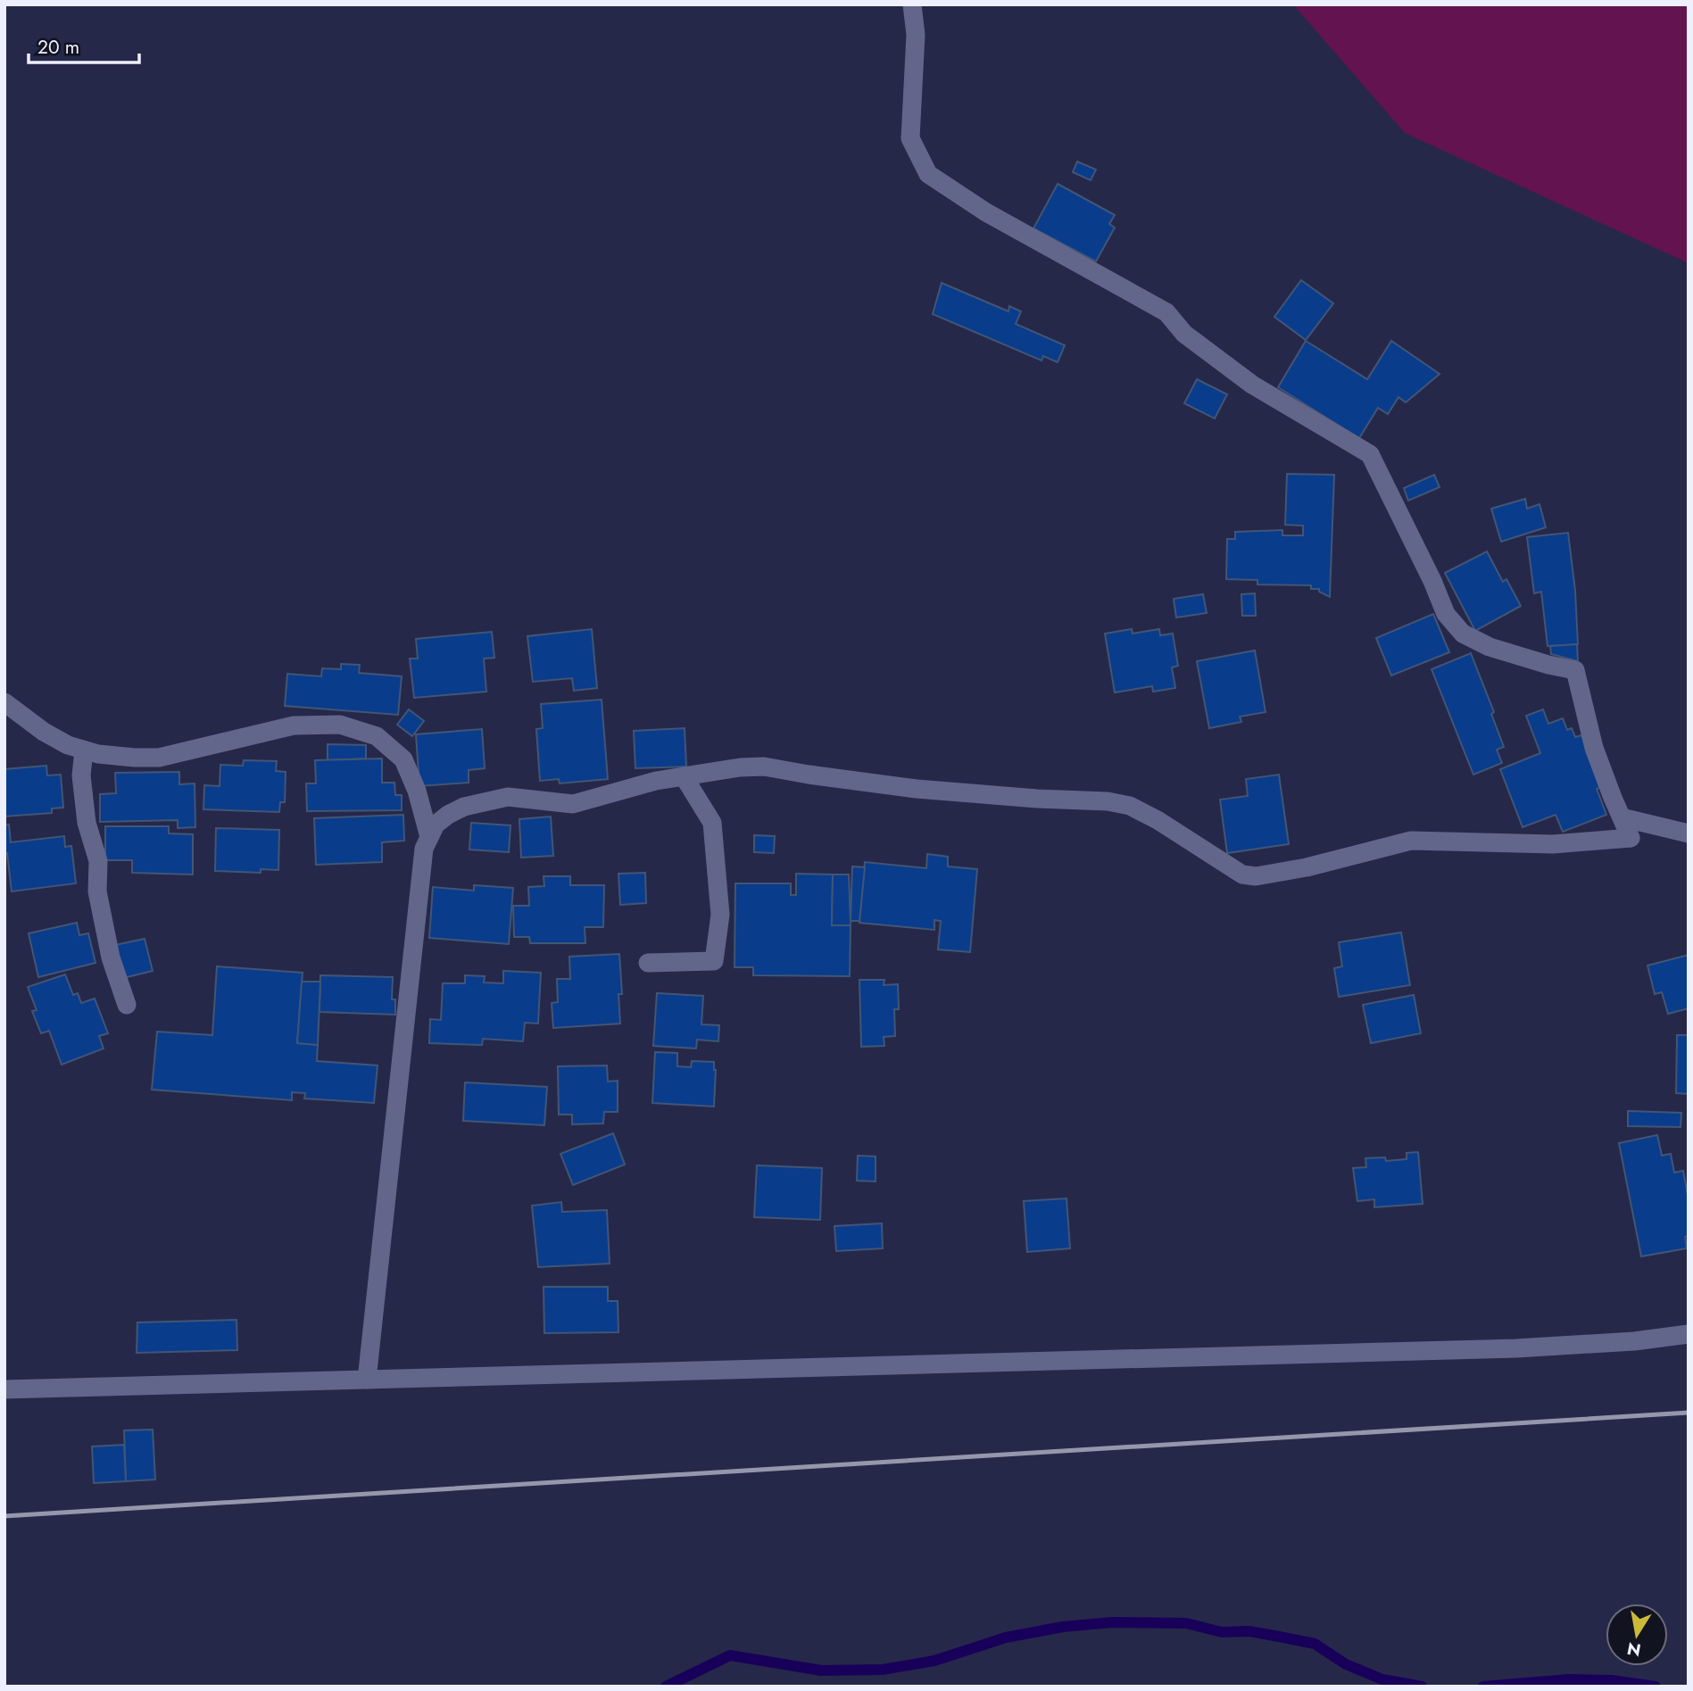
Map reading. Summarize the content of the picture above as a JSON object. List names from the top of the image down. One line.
{"scale_bar":"20 m","north":"bottom"}
